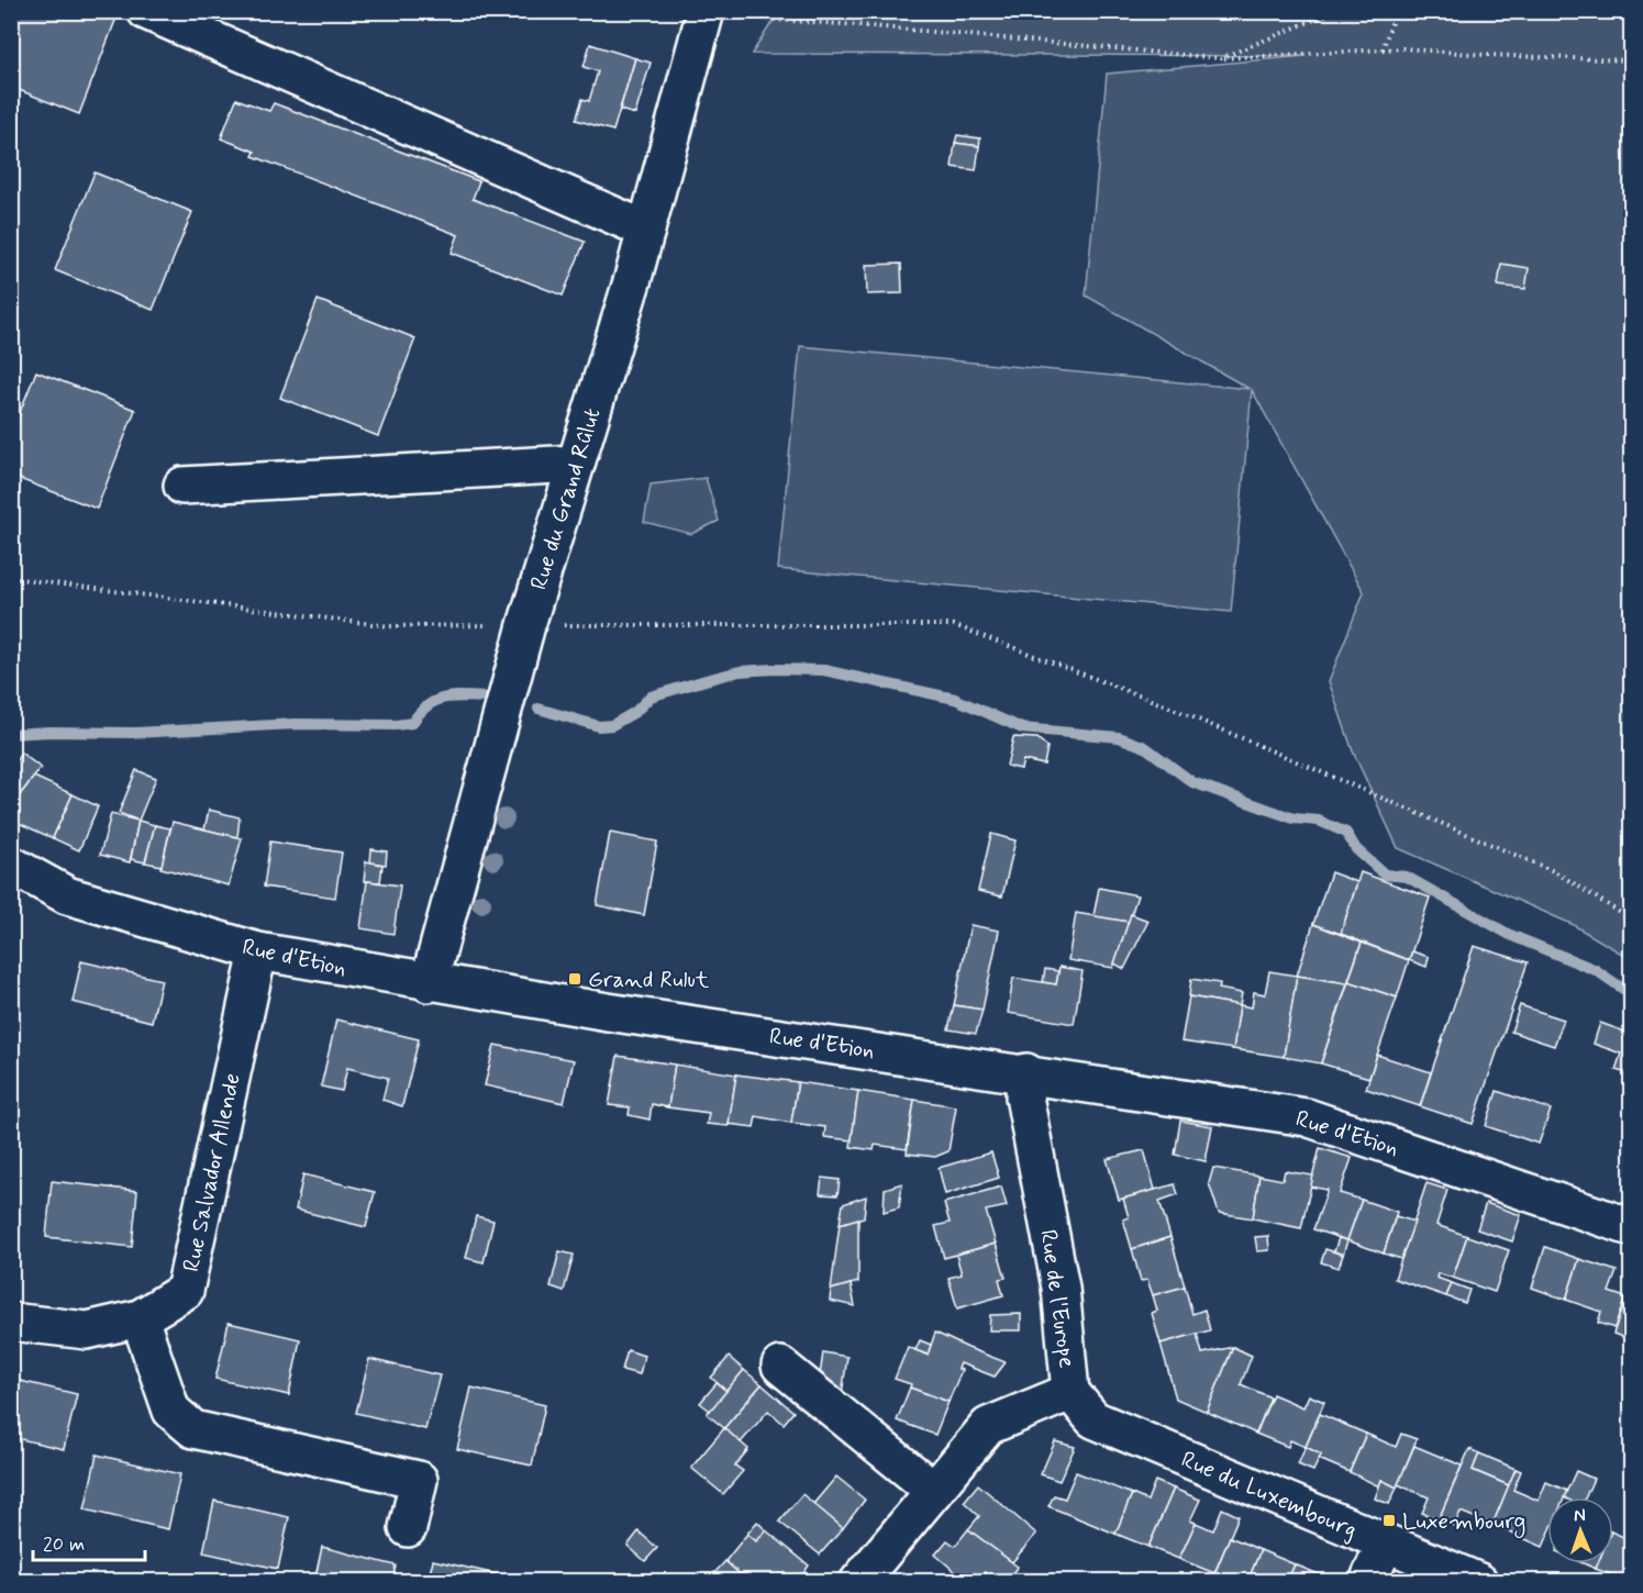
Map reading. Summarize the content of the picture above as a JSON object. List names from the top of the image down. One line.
{"streets":{"street":["Rue du Grand Rûlut","Rue d'Etion","Rue Salvador Allende","Rue de l'Europe","Rue du Luxembourg"]},"crossings":[["Rue du Grand Rûlut","Rue d'Etion"],["Rue d'Etion","Rue Salvador Allende"],["Rue d'Etion","Rue de l'Europe"],["Rue de l'Europe","Rue du Luxembourg"]],"places":{"transit":["Grand Rulut","Luxembourg"]},"scale_bar":"20 m","north":"top"}
